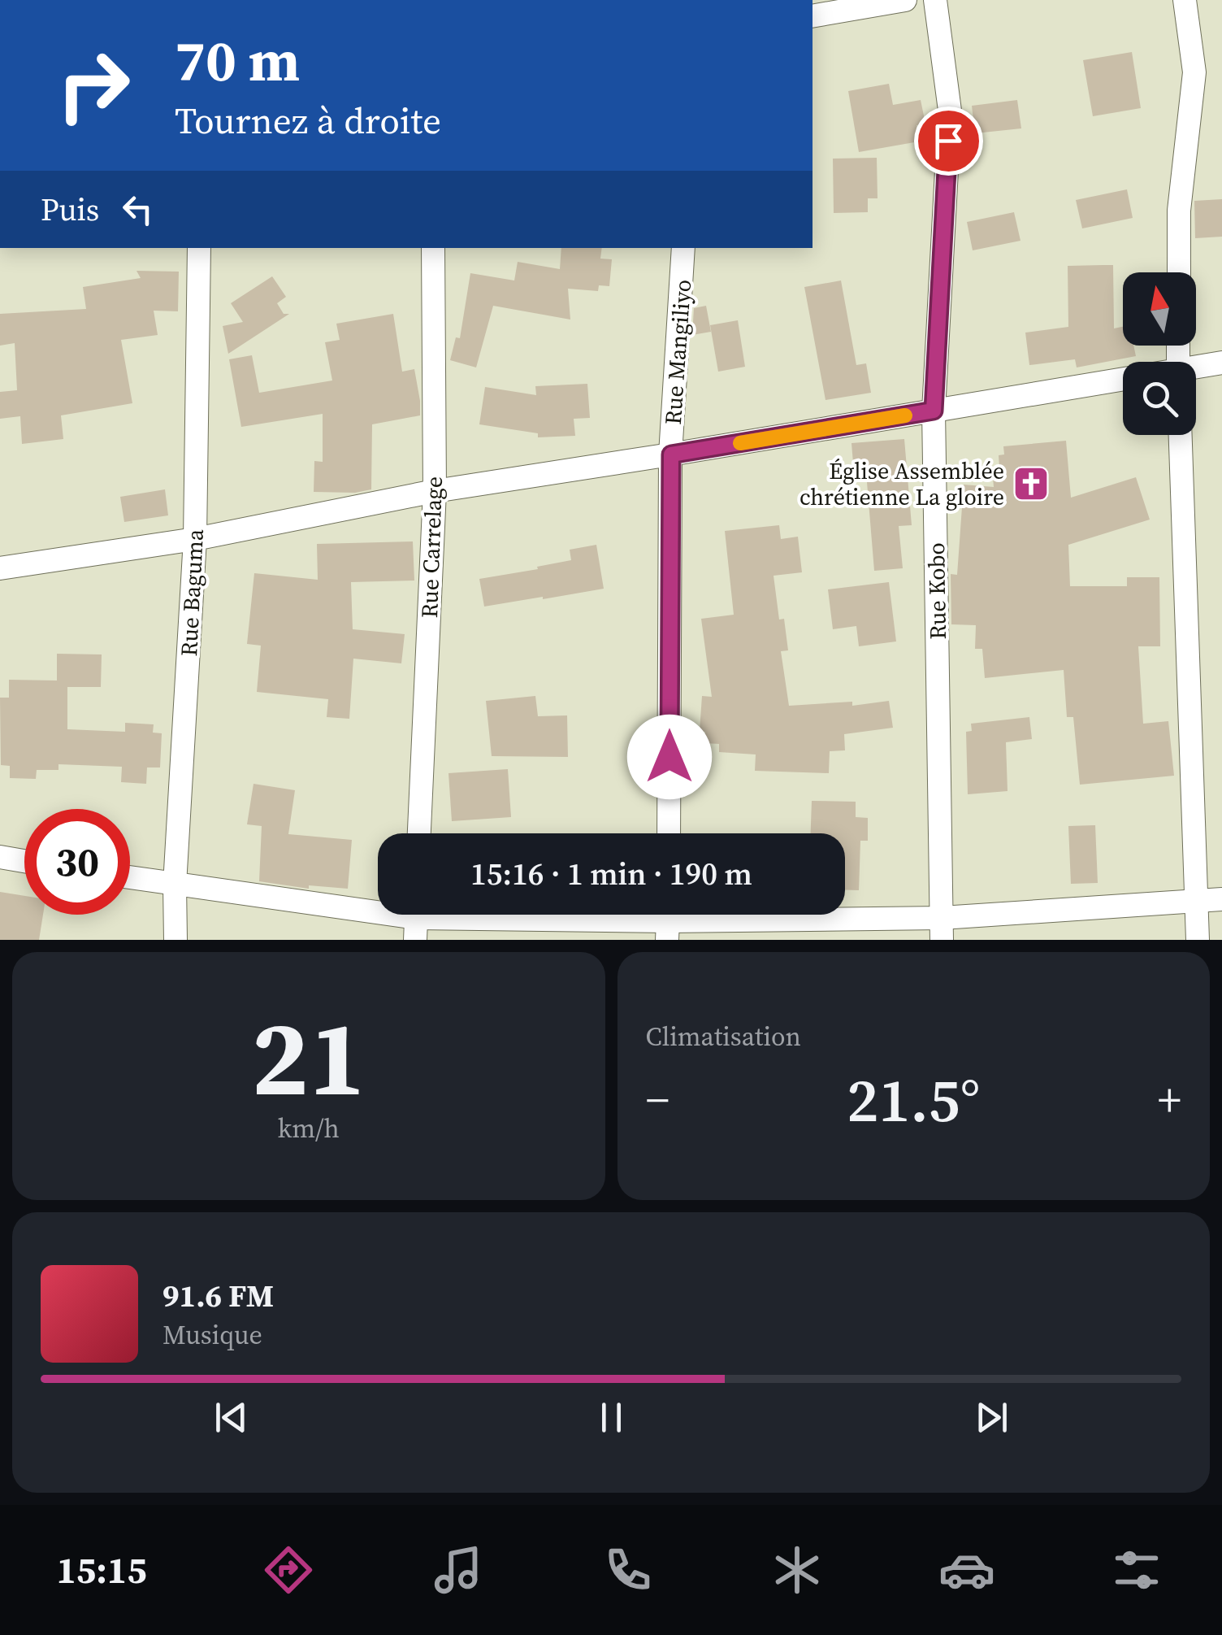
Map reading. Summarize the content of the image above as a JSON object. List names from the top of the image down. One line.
{"streets":{"street":["Rue Mangiliyo","Rue Carrelage","Rue Kobo","Rue Baguma"]},"places":{"church":["Église Assemblée chrétienne La gloire"]},"north":"top","page":{"turn":["70 m","Tournez à droite"],"then":"Puis","limit":"30","trip":"15:16 · 1 min · 190 m","tile":[["21","km/h"],"Climatisation"],"heat":["−","21.5°","+"],"song":["91.6 FM","Musique"],"tabs":"15:15"}}
